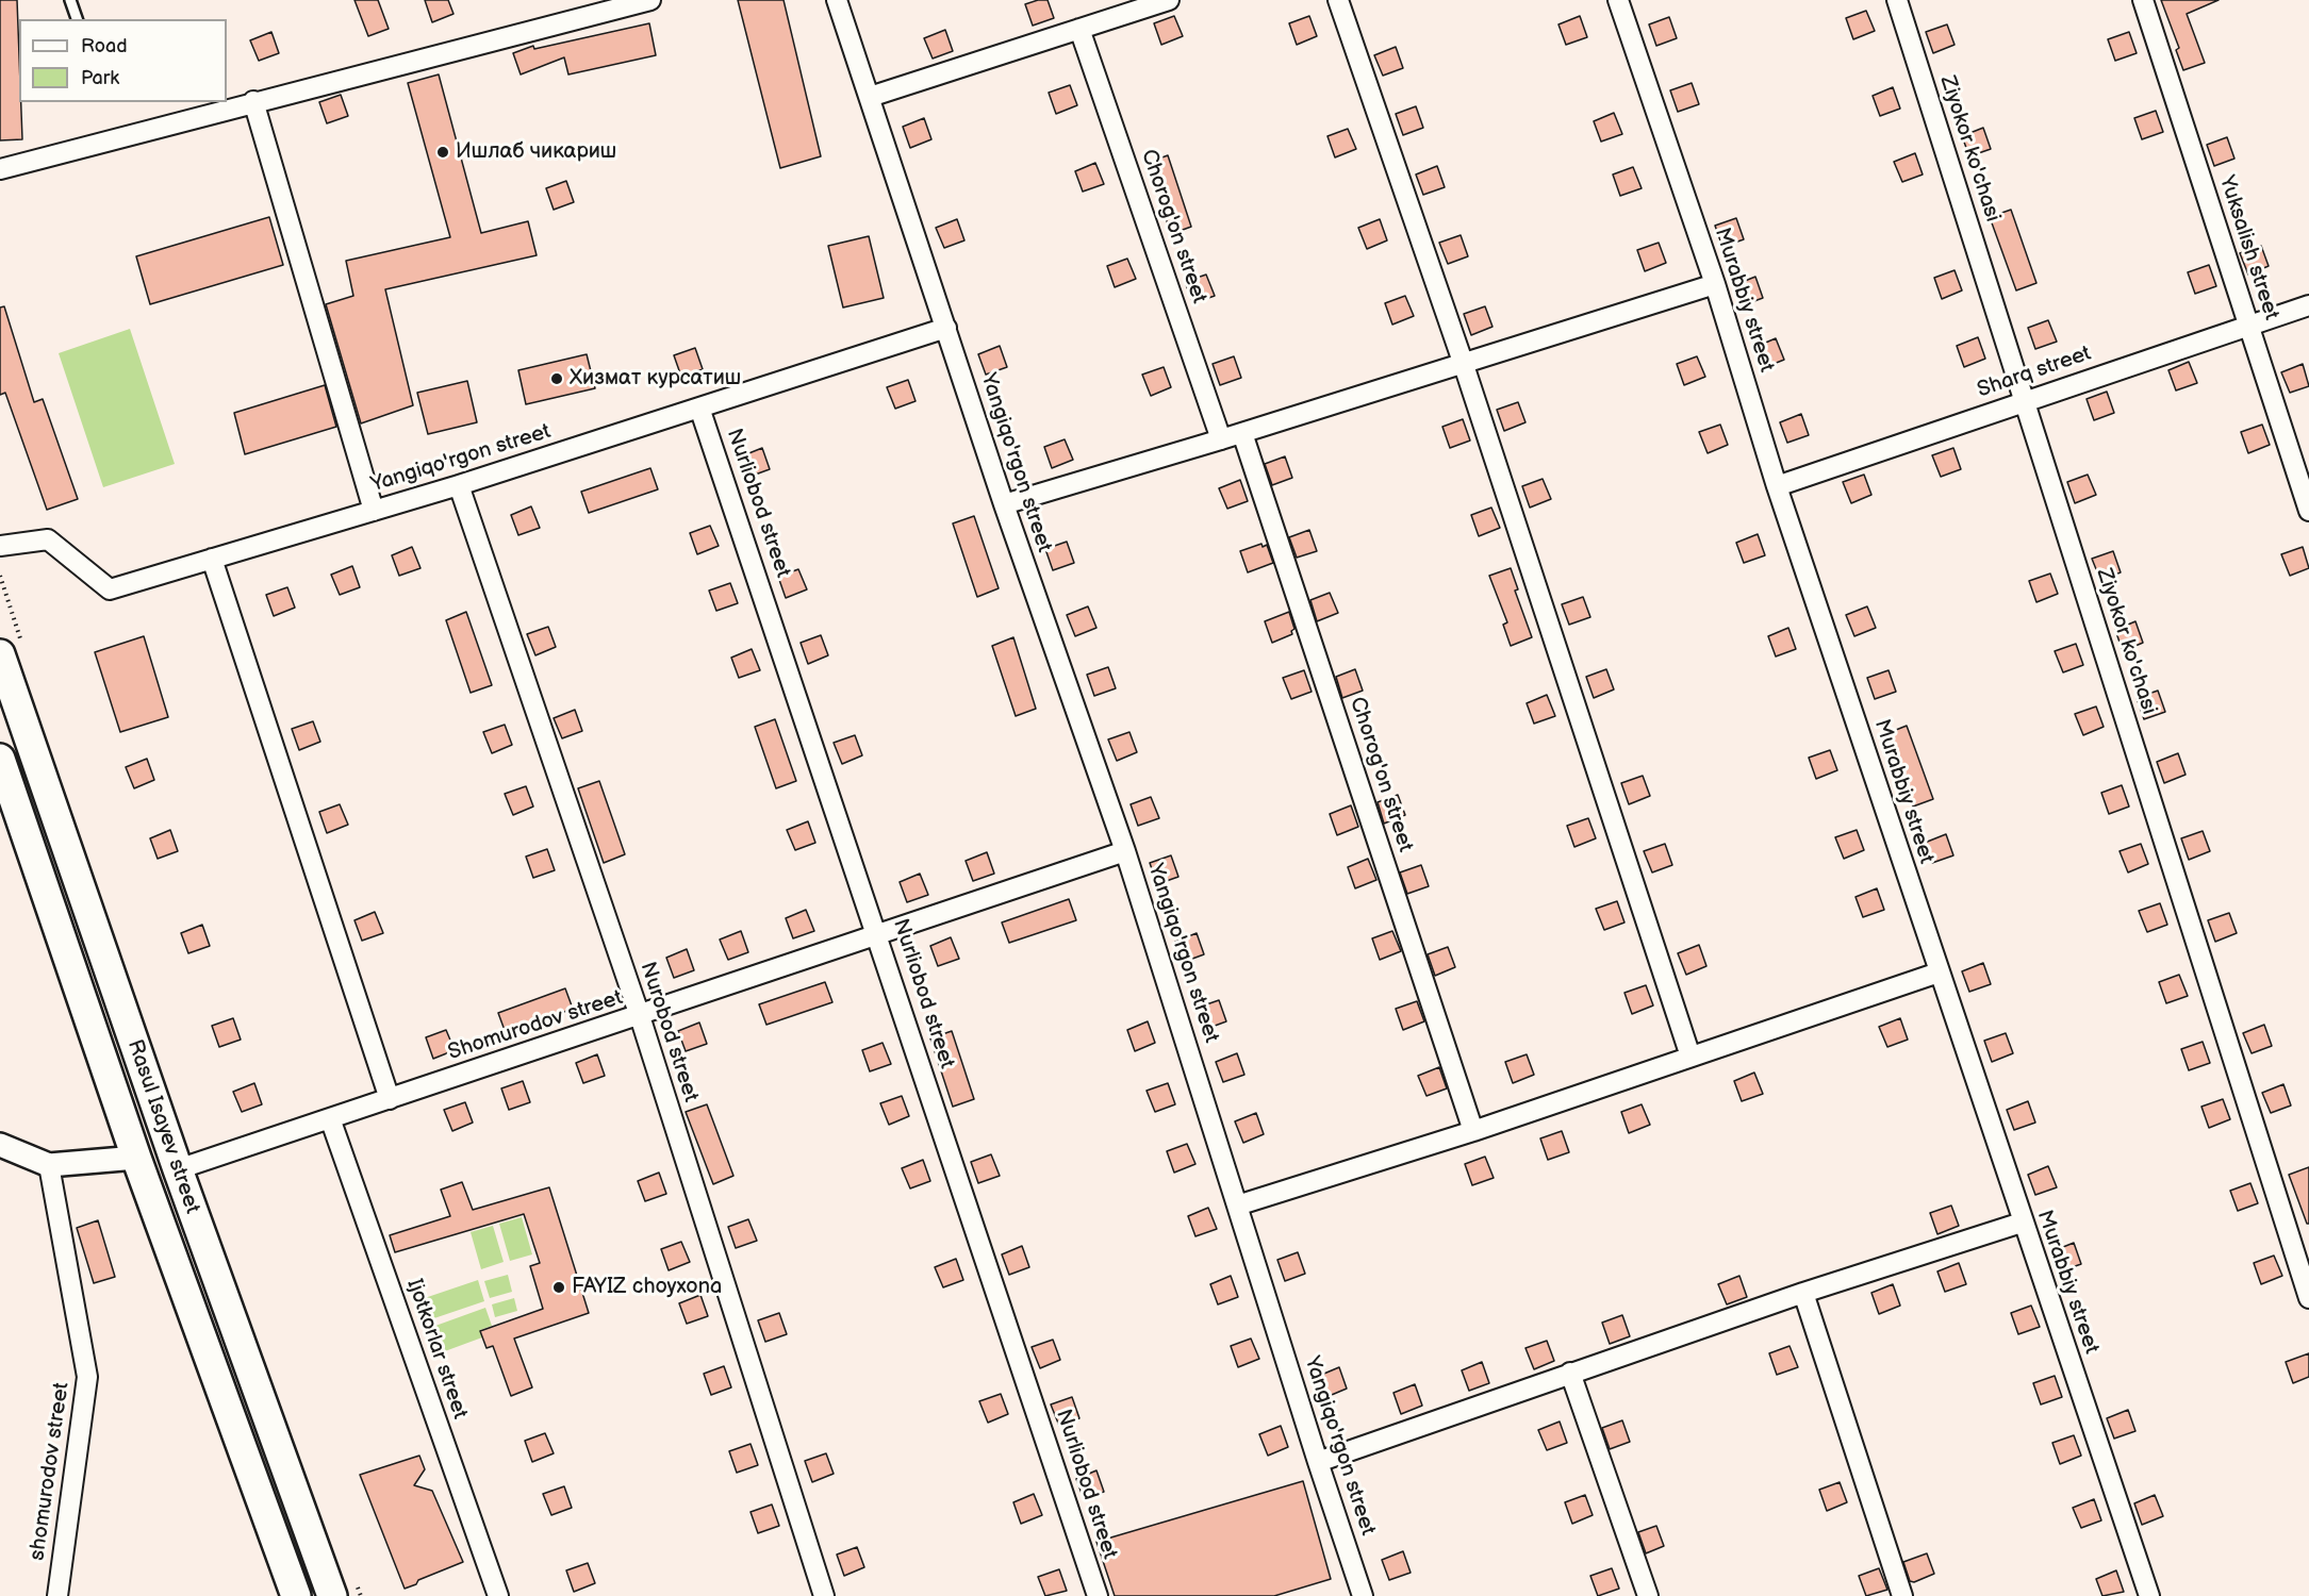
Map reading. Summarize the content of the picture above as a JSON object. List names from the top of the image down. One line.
{"streets":{"main road":["Rasul Isayev street"],"street":["Ziyokor ko'chasi","Chorog'on street","Yuksalish street","Murabbiy street","Sharq street","Yangiqo'rgon street","Nurliobod street","Shomurodov street","Nurobod street","Ijotkorlar street","shomurodov street"]},"crossings":[["Ziyokor ko'chasi","Sharq street"],["Yuksalish street","Sharq street"],["Murabbiy street","Sharq street"],["Yangiqo'rgon street","Nurliobod street"],["Yangiqo'rgon street","Shomurodov street"],["Yangiqo'rgon street","Nurobod street"],["Nurliobod street","Shomurodov street"],["Shomurodov street","Nurobod street"],["Shomurodov street","Rasul Isayev street"],["Shomurodov street","Ijotkorlar street"]],"places":["Ишлаб чикариш","Хизмат курсатиш","FAYIZ choyxona"],"legend":["Road","Park"]}
